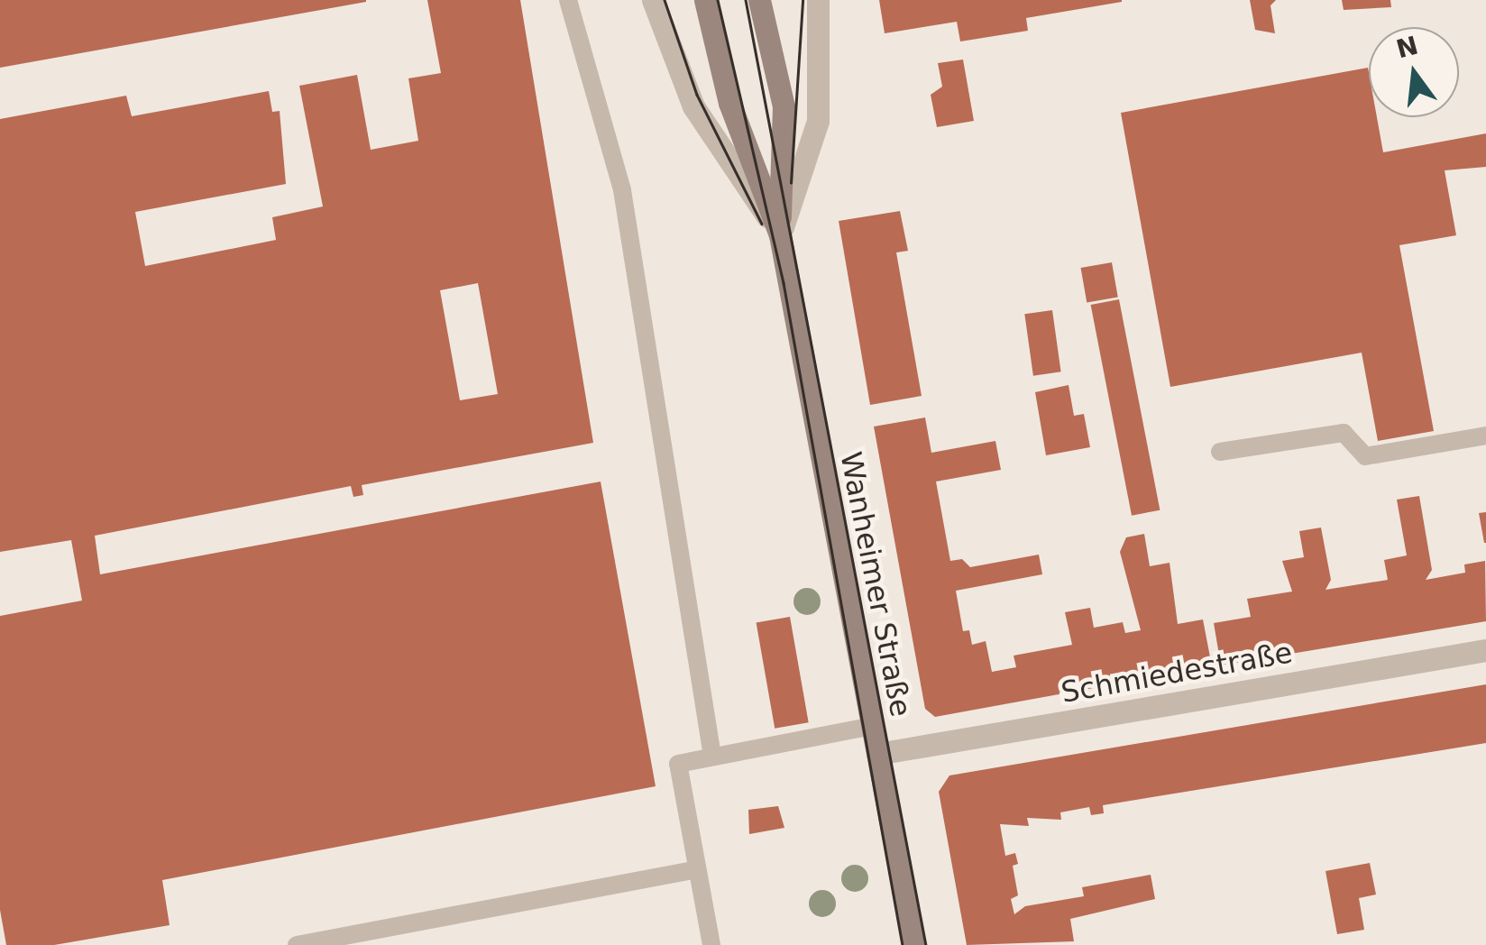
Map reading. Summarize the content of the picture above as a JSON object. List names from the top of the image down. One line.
{"streets":{"street":["Wanheimer Straße","Schmiedestraße"]},"crossings":[["Wanheimer Straße","Schmiedestraße"]],"north":"top"}
